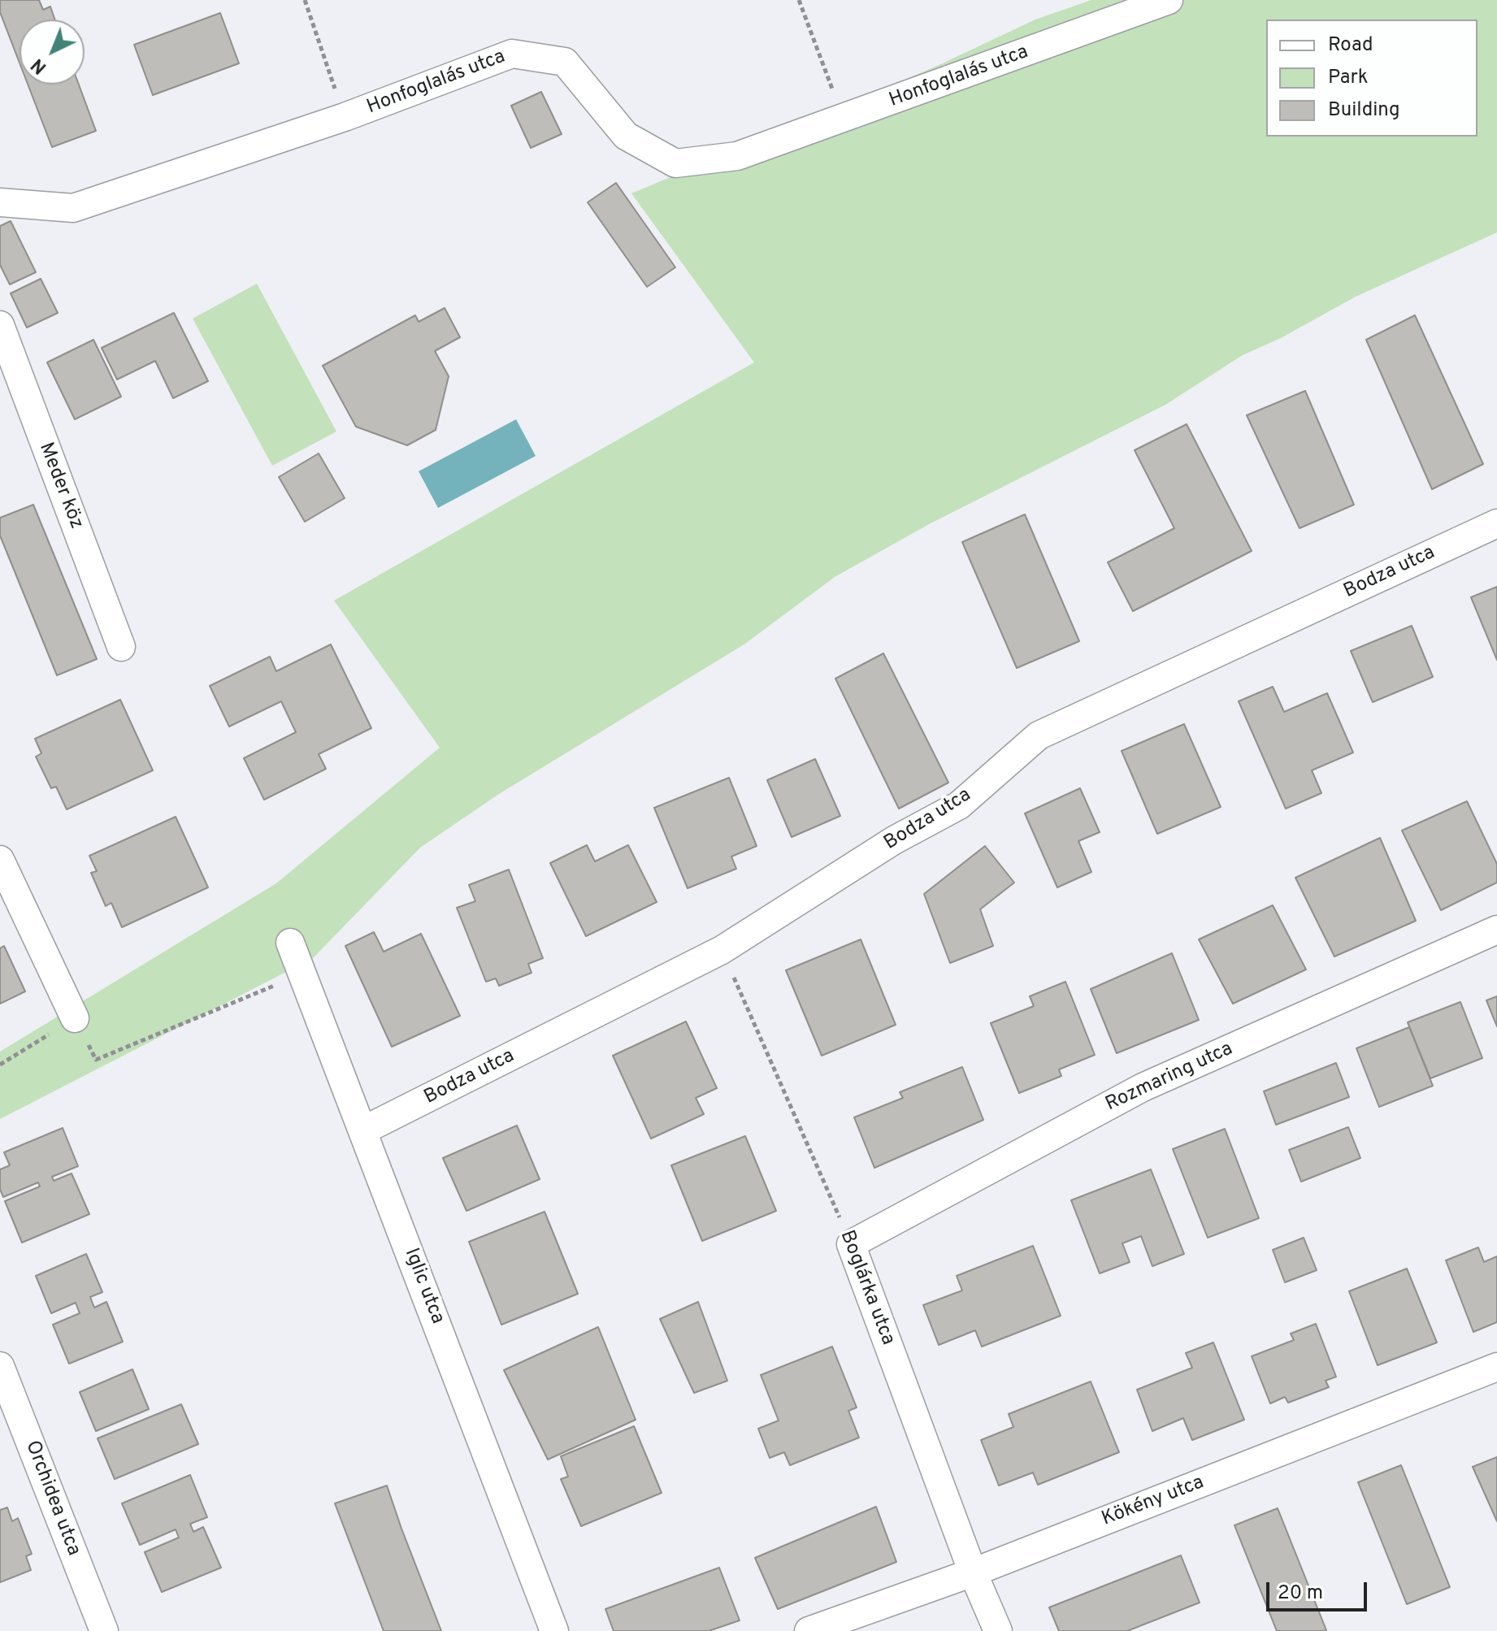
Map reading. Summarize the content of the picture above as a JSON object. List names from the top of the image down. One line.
{"streets":{"street":["Honfoglalás utca","Meder köz","Bodza utca","Rozmaring utca","Iglic utca","Boglárka utca","Orchidea utca","Kökény utca"]},"crossings":[["Bodza utca","Iglic utca"],["Bodza utca","Boglárka utca"],["Rozmaring utca","Boglárka utca"],["Boglárka utca","Kökény utca"]],"legend":["Road","Park","Building"],"scale_bar":"20 m","north":"bottom left"}
